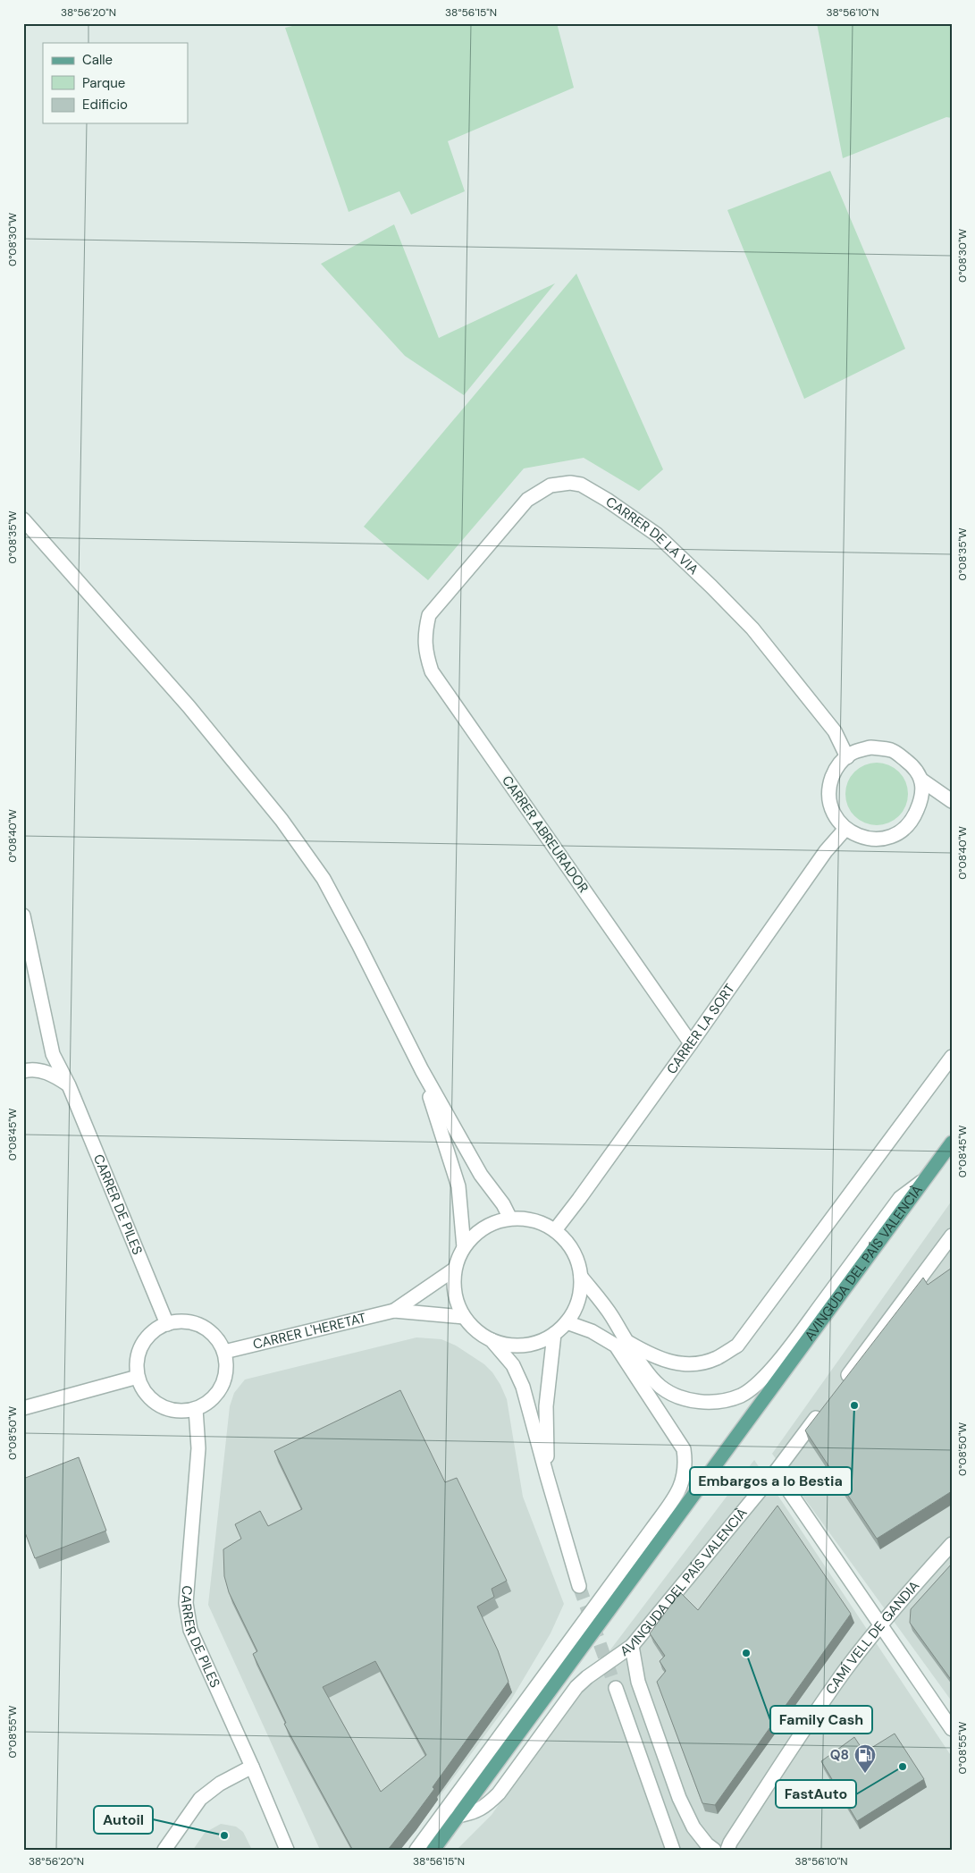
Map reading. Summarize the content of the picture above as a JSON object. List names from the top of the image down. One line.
{"streets":{"main road":["AVINGUDA DEL PAÍS VALENCIÀ"],"street":["CARRER DE LA VIA","CARRER ABREURADOR","CARRER LA SORT","CARRER DE PILES","CARRER L'HERETAT","CAMÍ VELL DE GANDIA"]},"crossings":[["CARRER DE LA VIA","CARRER ABREURADOR"],["CARRER DE LA VIA","CARRER LA SORT"],["CARRER ABREURADOR","CARRER LA SORT"],["CARRER LA SORT","CARRER L'HERETAT"],["CARRER DE PILES","CARRER L'HERETAT"]],"places":{"other":["Embargos a lo Bestia","Family Cash","FastAuto","Autoil"],"fuel station":["Q8"]},"legend":["Calle","Parque","Edificio"],"coordinates":["38°56'20\"N","38°56'15\"N","38°56'10\"N","0°08'30\"W","0°08'35\"W","0°08'40\"W","0°08'45\"W","0°08'50\"W","0°08'55\"W"]}
